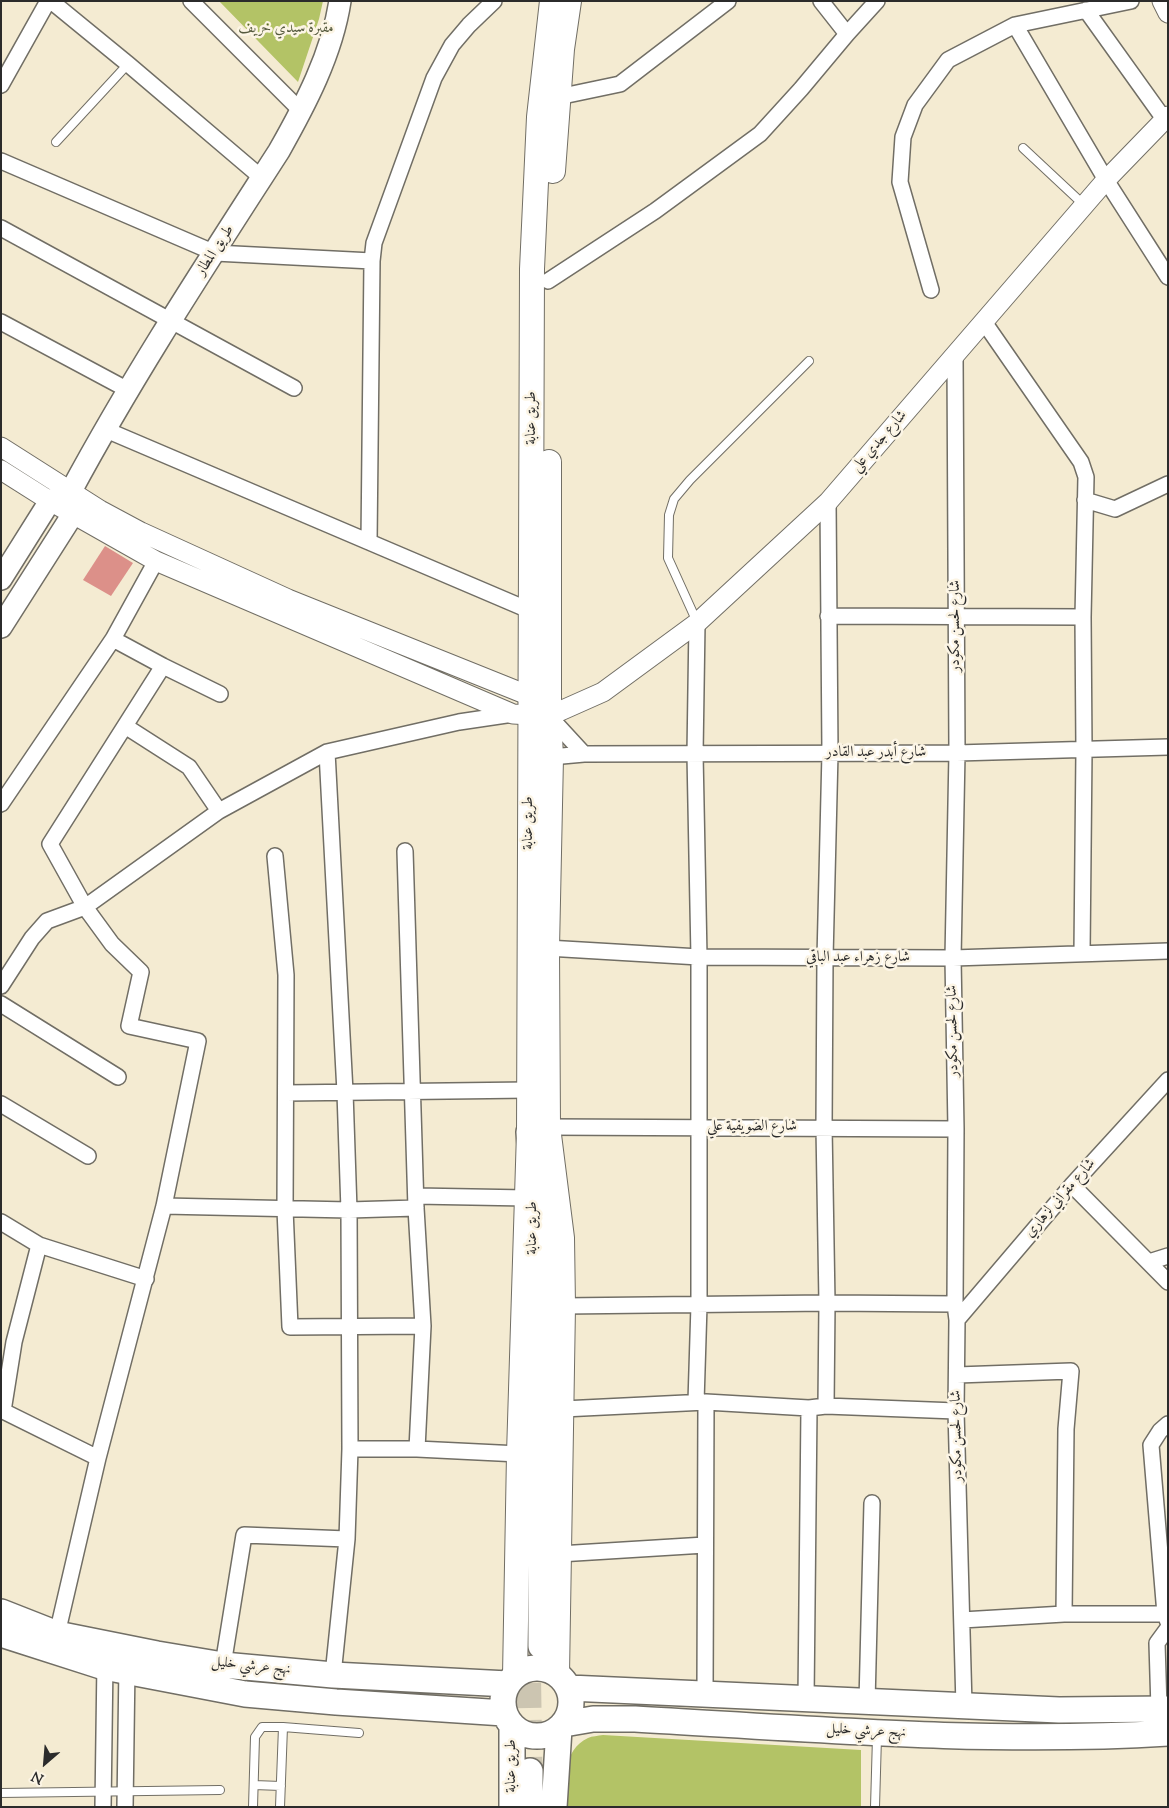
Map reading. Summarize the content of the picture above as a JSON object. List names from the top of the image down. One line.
{"streets":{"highway":["طريق عنابة","نهج عرشي خليل"],"main road":["طريق المطار"],"street":["شارع جدي علي","شارع لحسن مكودر","شارع أبدر عبد القادر","شارع زهراء عبد الباقي","شارع الضويفية علي","شارع مقراني لزهاري"]},"crossings":[["طريق عنابة","شارع جدي علي"],["طريق عنابة","شارع أبدر عبد القادر"],["طريق عنابة","شارع زهراء عبد الباقي"],["طريق عنابة","شارع الضويفية علي"],["طريق عنابة","نهج عرشي خليل"],["شارع جدي علي","شارع لحسن مكودر"],["شارع لحسن مكودر","شارع أبدر عبد القادر"],["شارع لحسن مكودر","شارع زهراء عبد الباقي"],["شارع لحسن مكودر","شارع الضويفية علي"],["شارع لحسن مكودر","شارع مقراني لزهاري"],["شارع لحسن مكودر","نهج عرشي خليل"]],"parks":["مقبرة سيدي خريف"],"north":"bottom left"}
